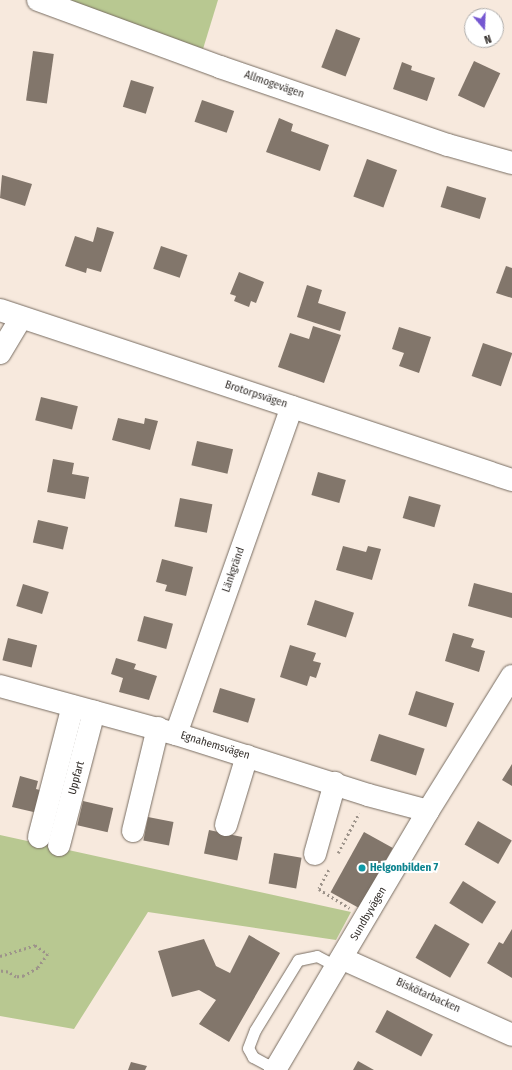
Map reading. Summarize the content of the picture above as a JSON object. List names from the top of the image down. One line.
{"streets":{"street":["Allmogevägen","Brotorpsvägen","Länkgränd","Egnahemsvägen","Uppfart","Sundbyvägen","Biskötarbacken"]},"crossings":[["Brotorpsvägen","Länkgränd"],["Länkgränd","Egnahemsvägen"],["Egnahemsvägen","Uppfart"],["Egnahemsvägen","Sundbyvägen"],["Sundbyvägen","Biskötarbacken"]],"places":["Helgonbilden 7"],"north":"bottom"}
